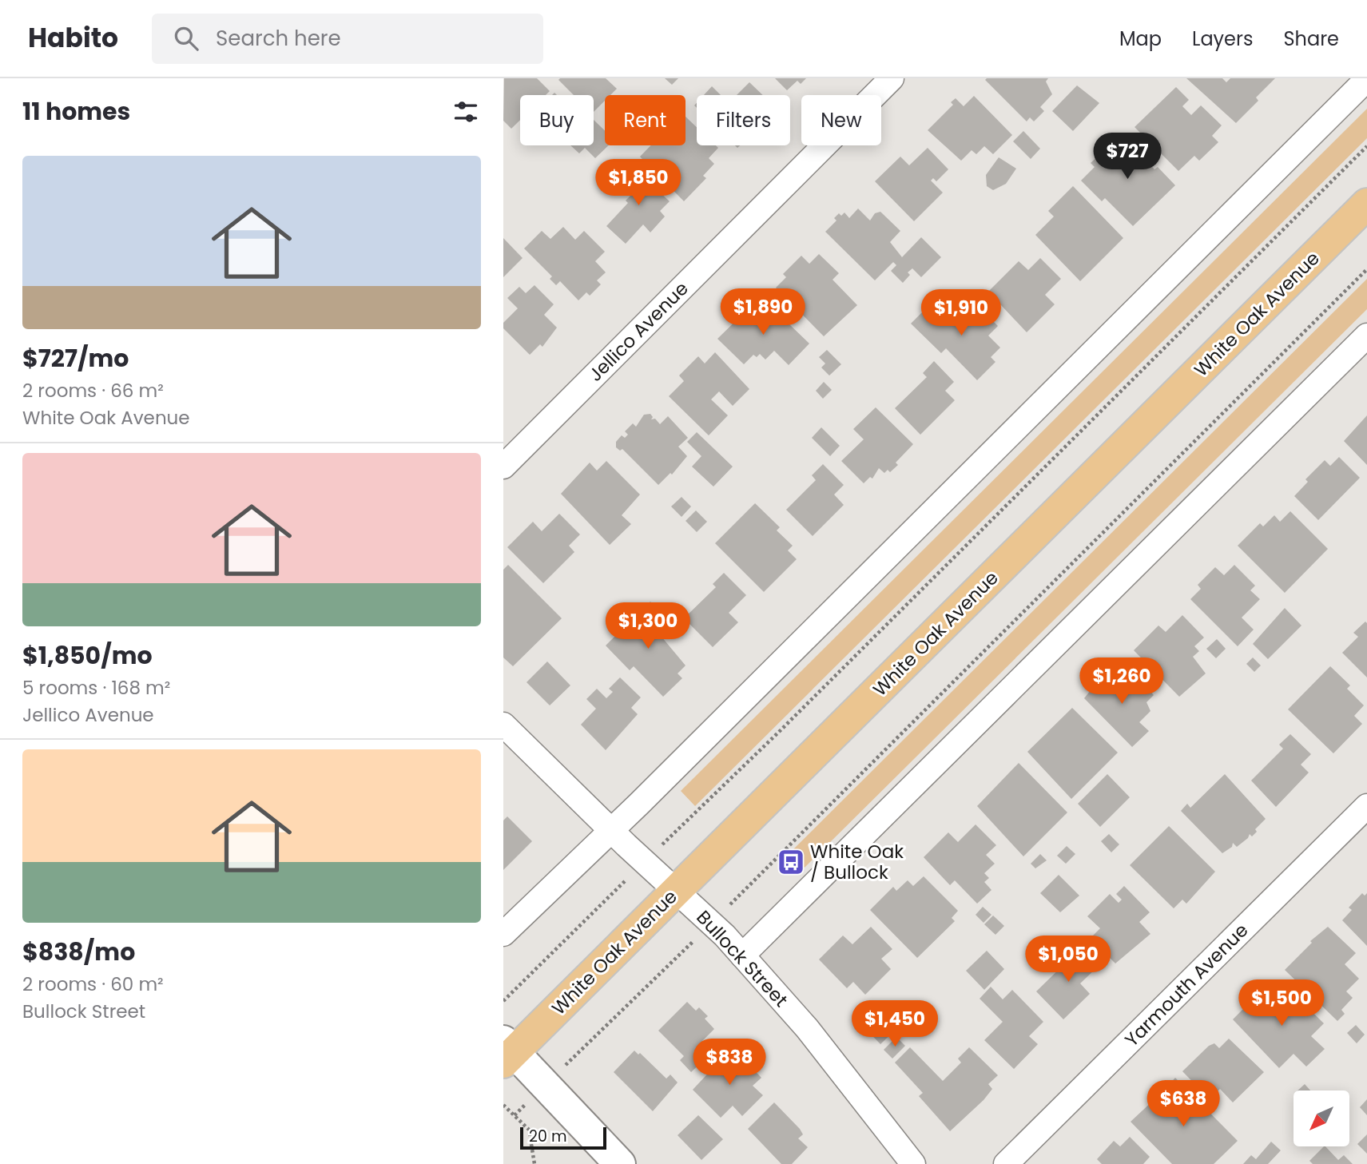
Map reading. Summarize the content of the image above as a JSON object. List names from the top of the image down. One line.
{"streets":{"main road":["White Oak Avenue"],"street":["Jellico Avenue","Bullock Street","Yarmouth Avenue"]},"crossings":[["White Oak Avenue","Bullock Street"]],"places":{"bus stop":["White Oak / Bullock"]},"scale_bar":"20 m","north":"bottom left","page":{"header":"Habito","search":"Search here","nav":["Map","Layers","Share"],"heading":"11 homes","chip":["Buy","Rent","Filters","New"],"price":["$727","$1,850","$1,890","$1,910","$1,300","$1,260","$1,050","$1,500","$1,450","$838","$638"],"list":[{"name":"$727/mo","note":"2 rooms · 66 m² · White Oak Avenue"},{"name":"$1,850/mo","note":"5 rooms · 168 m² · Jellico Avenue"},{"name":"$838/mo","note":"2 rooms · 60 m² · Bullock Street"}],"scale":"20 m"}}
